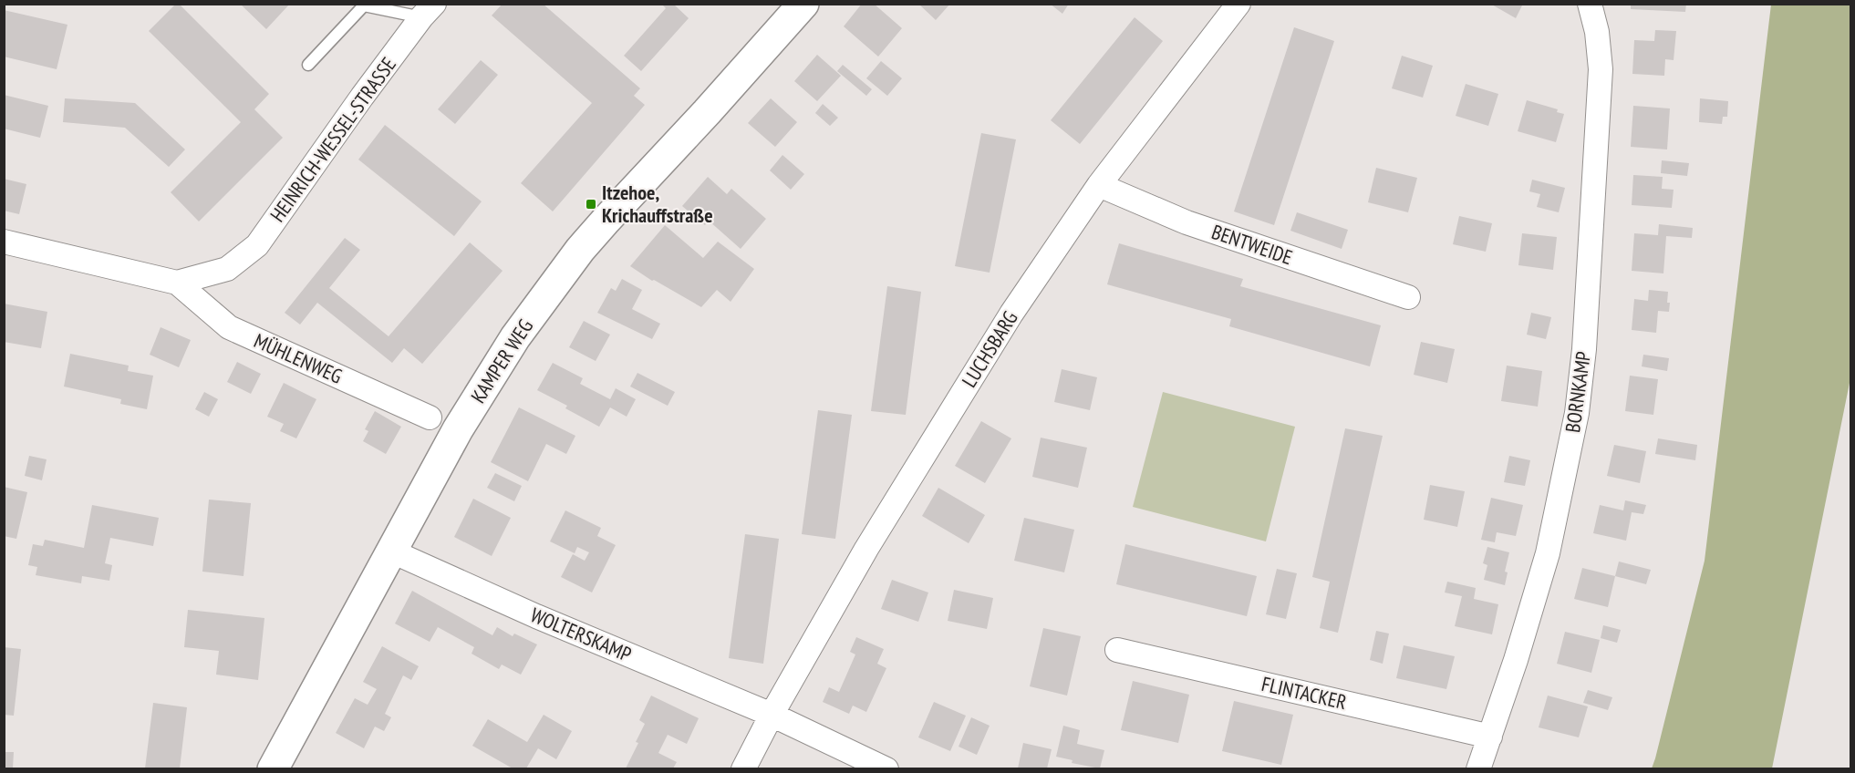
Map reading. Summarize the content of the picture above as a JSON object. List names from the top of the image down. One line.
{"streets":{"main road":["KAMPER WEG"],"street":["HEINRICH-WESSEL-STRASSE","BENTWEIDE","LUCHSBARG","MÜHLENWEG","BORNKAMP","WOLTERSKAMP","FLINTACKER"]},"crossings":[["HEINRICH-WESSEL-STRASSE","MÜHLENWEG"],["BENTWEIDE","LUCHSBARG"],["LUCHSBARG","WOLTERSKAMP"],["KAMPER WEG","WOLTERSKAMP"],["BORNKAMP","FLINTACKER"]],"places":{"transit":["Itzehoe, Krichauffstraße"]}}
